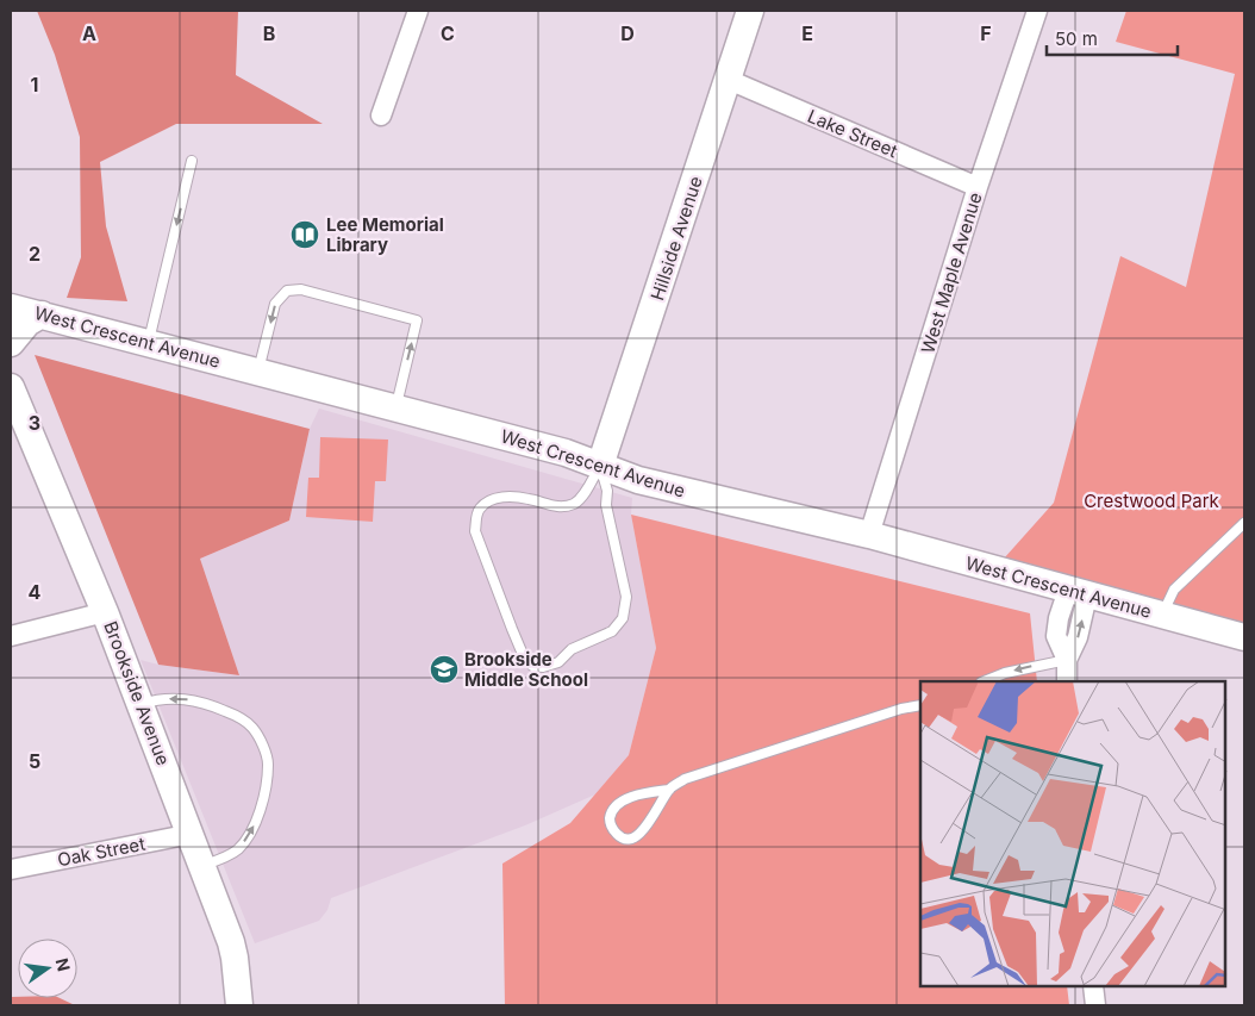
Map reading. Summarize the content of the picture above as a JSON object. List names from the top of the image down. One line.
{"streets":{"main road":["Hillside Avenue","West Crescent Avenue","Brookside Avenue"],"street":["Lake Street","West Maple Avenue","Oak Street"]},"crossings":[["Lake Street","Hillside Avenue"],["Lake Street","West Maple Avenue"],["Hillside Avenue","West Crescent Avenue"],["West Maple Avenue","West Crescent Avenue"],["Brookside Avenue","Oak Street"]],"parks":["Crestwood Park"],"places":{"library":["Lee Memorial Library"],"school or university":["Brookside Middle School"]},"scale_bar":"50 m","north":"right","grid":{"columns":["A","B","C","D","E","F"],"rows":["1","2","3","4","5"]}}
